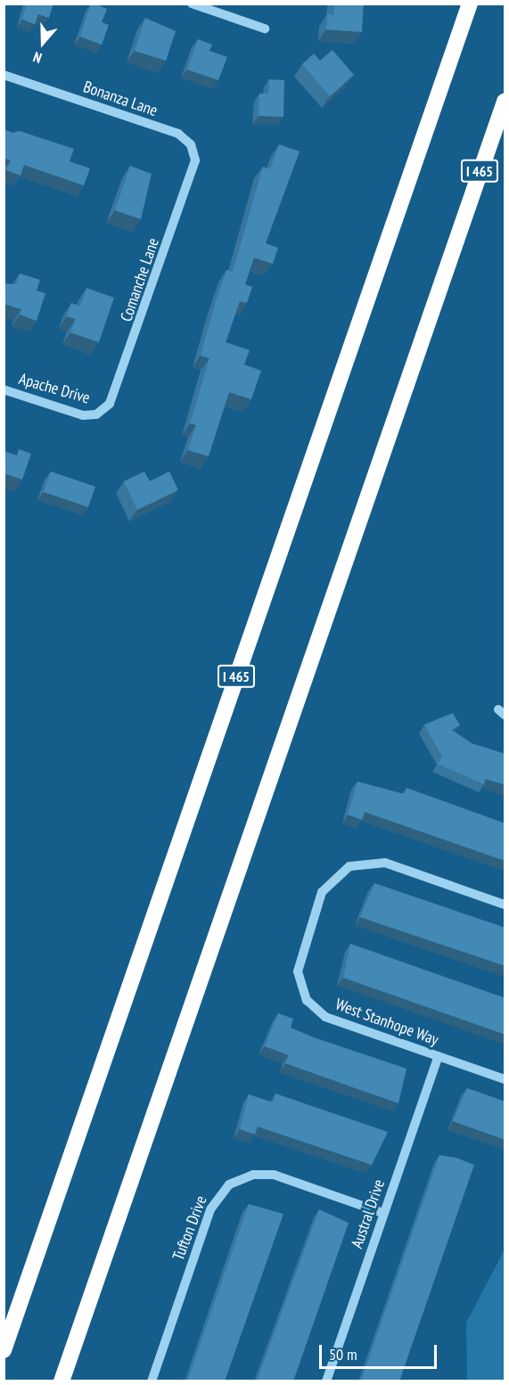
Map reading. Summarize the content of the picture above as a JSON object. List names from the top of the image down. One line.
{"streets":{"highway":["I 465"],"street":["Bonanza Lane","Comanche Lane","Apache Drive","West Stanhope Way","Austral Drive","Tufton Drive"]},"crossings":[["Bonanza Lane","Comanche Lane"],["Comanche Lane","Apache Drive"],["West Stanhope Way","Austral Drive"],["Austral Drive","Tufton Drive"]],"scale_bar":"50 m","north":"bottom"}
